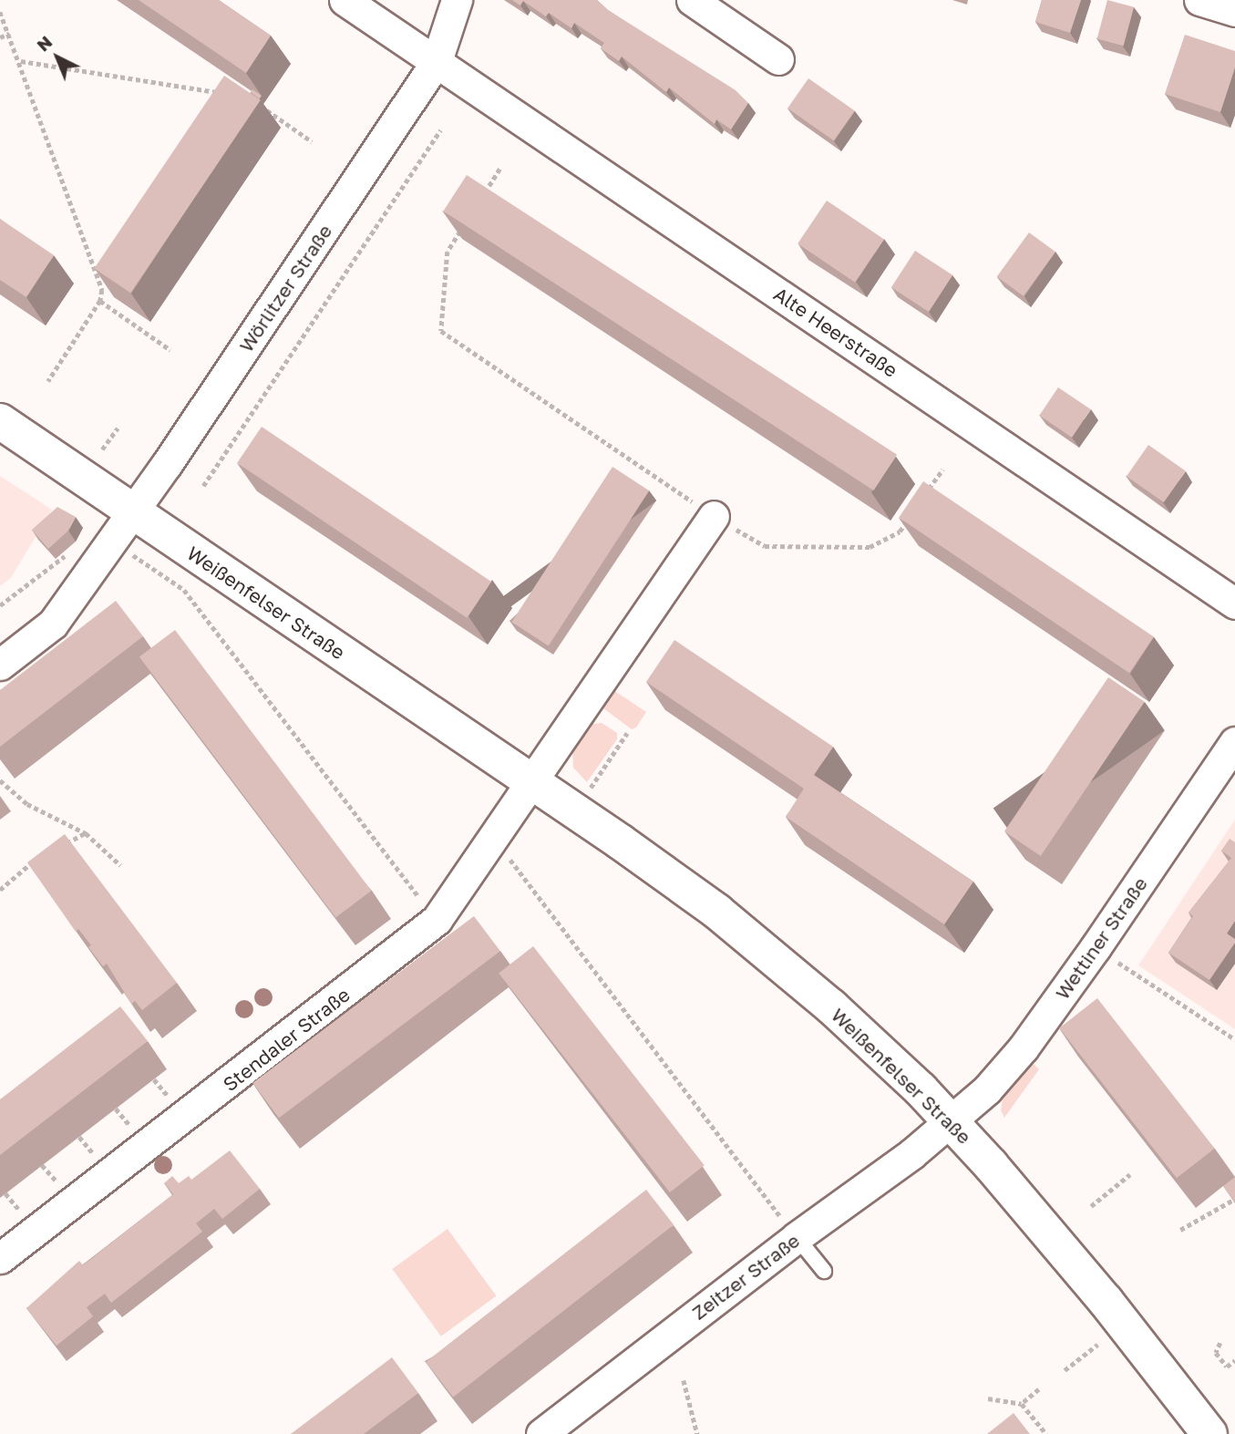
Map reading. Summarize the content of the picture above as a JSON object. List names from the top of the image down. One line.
{"streets":{"street":["Wörlitzer Straße","Alte Heerstraße","Weißenfelser Straße","Wettiner Straße","Stendaler Straße","Zeitzer Straße"]},"crossings":[["Wörlitzer Straße","Alte Heerstraße"],["Wörlitzer Straße","Weißenfelser Straße"],["Weißenfelser Straße","Wettiner Straße"],["Weißenfelser Straße","Stendaler Straße"],["Weißenfelser Straße","Zeitzer Straße"],["Wettiner Straße","Zeitzer Straße"]],"north":"top left"}
